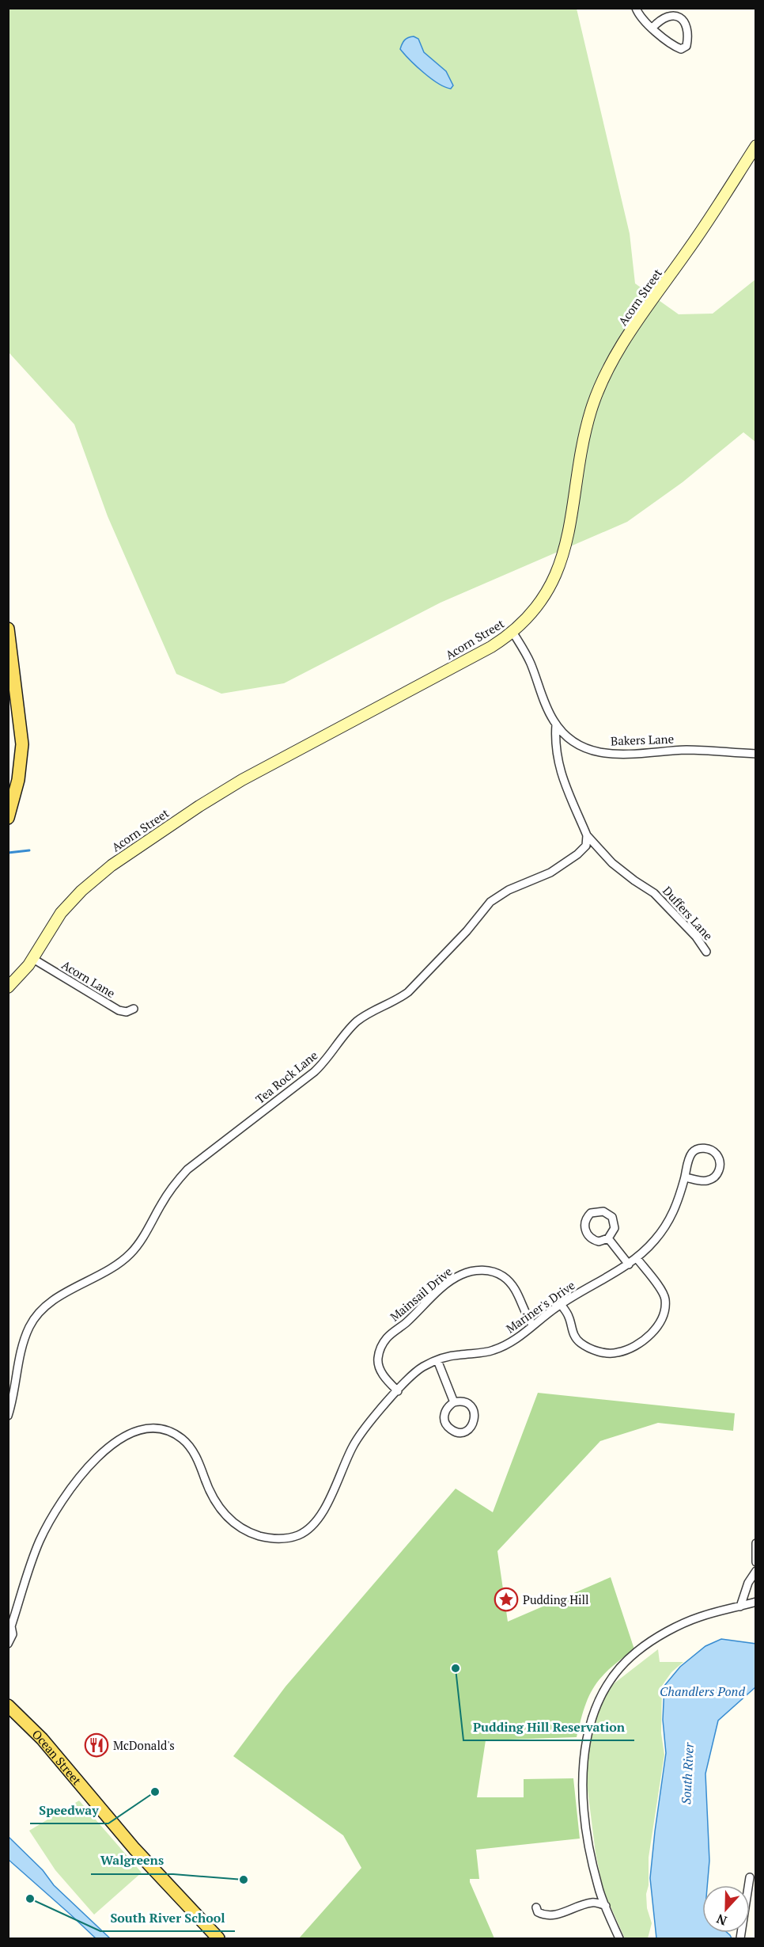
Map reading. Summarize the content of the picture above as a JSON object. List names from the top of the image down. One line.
{"streets":{"main road":["Acorn Street","Ocean Street"],"street":["Bakers Lane","Duffers Lane","Acorn Lane","Tea Rock Lane","Mainsail Drive","Mariner's Drive"]},"crossings":[["Acorn Street","Bakers Lane"],["Acorn Street","Acorn Lane"],["Duffers Lane","Tea Rock Lane"],["Mainsail Drive","Mariner's Drive"]],"water":["Chandlers Pond","South River"],"places":{"place":["Pudding Hill"],"other":["Pudding Hill Reservation","Speedway","Walgreens","South River School"],"restaurant":["McDonald's"]},"north":"bottom"}
